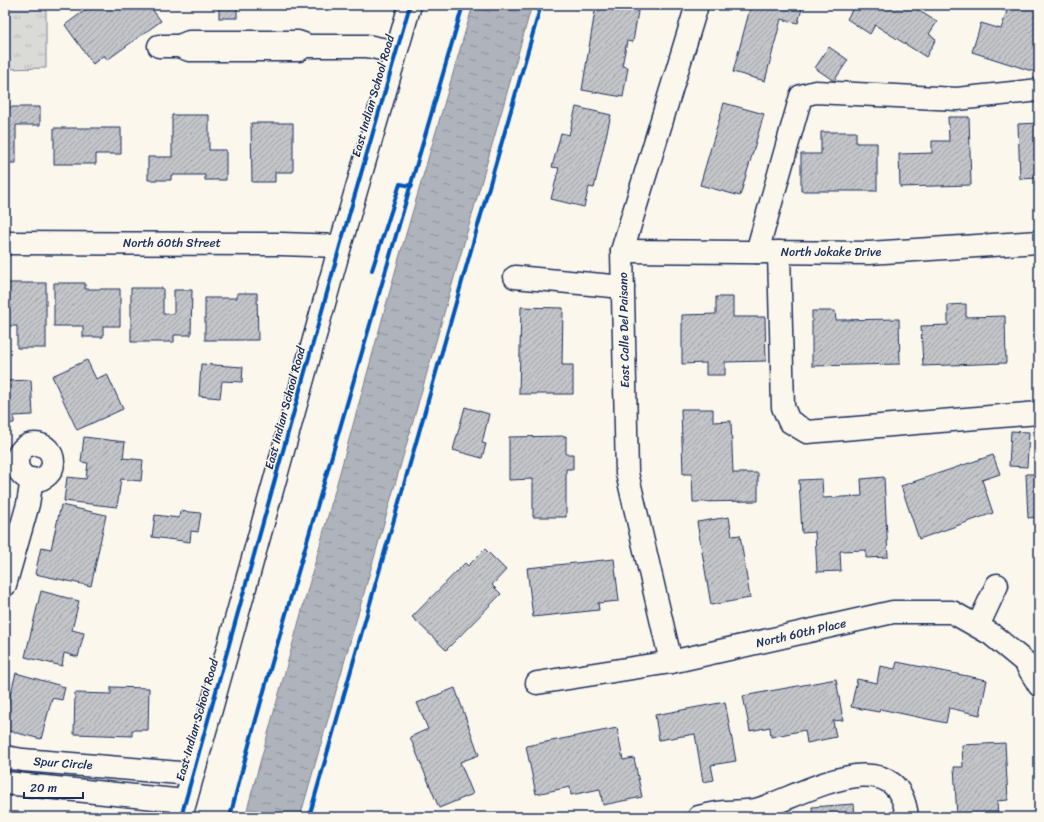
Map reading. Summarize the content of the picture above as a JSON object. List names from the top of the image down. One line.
{"streets":{"street":["East Indian School Road","North 60th Street","North Jokake Drive","East Calle Del Paisano","North 60th Place","Spur Circle"]},"crossings":[["East Indian School Road","North 60th Street"],["East Indian School Road","Spur Circle"],["North Jokake Drive","East Calle Del Paisano"],["East Calle Del Paisano","North 60th Place"]],"scale_bar":"20 m"}
